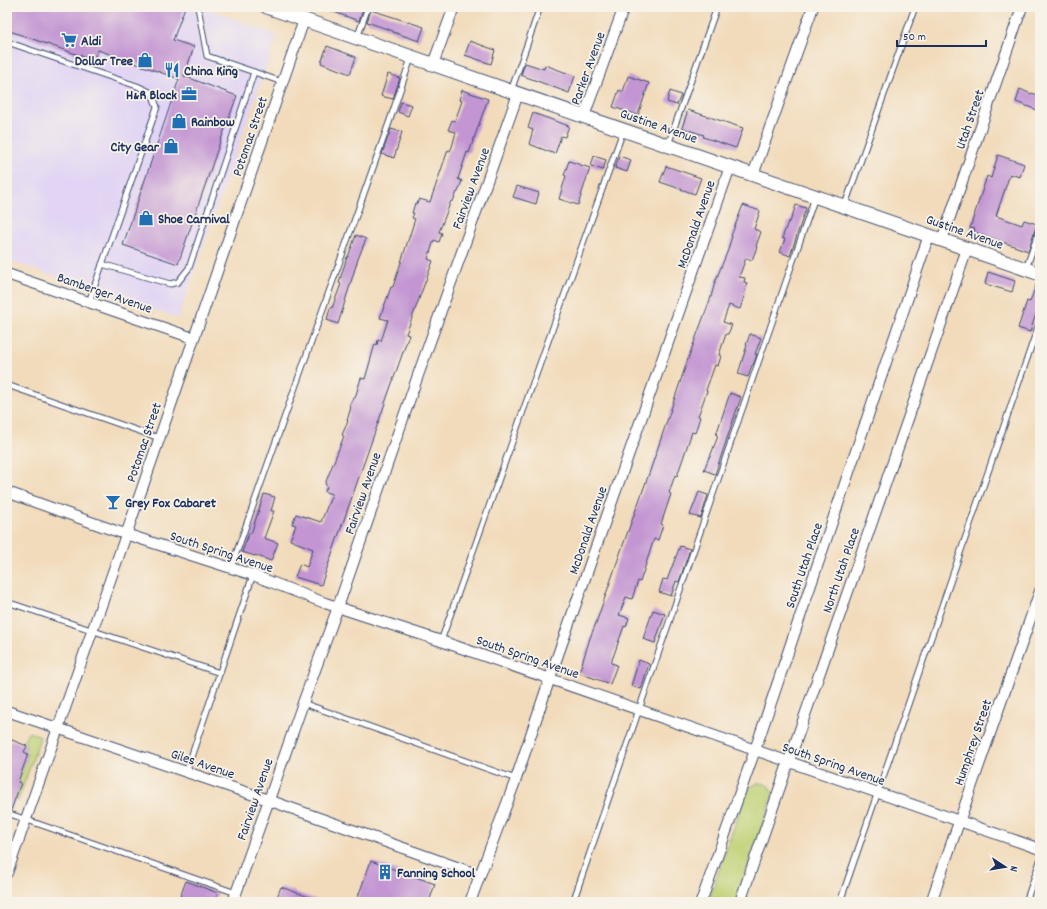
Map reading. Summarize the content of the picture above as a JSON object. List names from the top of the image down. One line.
{"streets":{"street":["Parker Avenue","Utah Street","Gustine Avenue","Potomac Street","Fairview Avenue","McDonald Avenue","Bamberger Avenue","South Spring Avenue","South Utah Place","North Utah Place","Humphrey Street","Giles Avenue"]},"crossings":[["Parker Avenue","Gustine Avenue"],["Utah Street","Gustine Avenue"],["Gustine Avenue","Potomac Street"],["Gustine Avenue","Fairview Avenue"],["Gustine Avenue","McDonald Avenue"],["Gustine Avenue","South Utah Place"],["Gustine Avenue","North Utah Place"],["Potomac Street","Bamberger Avenue"],["Potomac Street","South Spring Avenue"],["Potomac Street","Giles Avenue"],["Fairview Avenue","South Spring Avenue"],["Fairview Avenue","Giles Avenue"],["McDonald Avenue","South Spring Avenue"],["McDonald Avenue","Giles Avenue"],["South Spring Avenue","South Utah Place"],["South Spring Avenue","North Utah Place"],["South Spring Avenue","Humphrey Street"]],"places":{"supermarket":["Aldi"],"shop":["Dollar Tree","Rainbow","City Gear","Shoe Carnival"],"restaurant":["China King"],"office":["H&R Block"],"bar":["Grey Fox Cabaret"],"building":["Fanning School"]},"scale_bar":"50 m","north":"right"}
